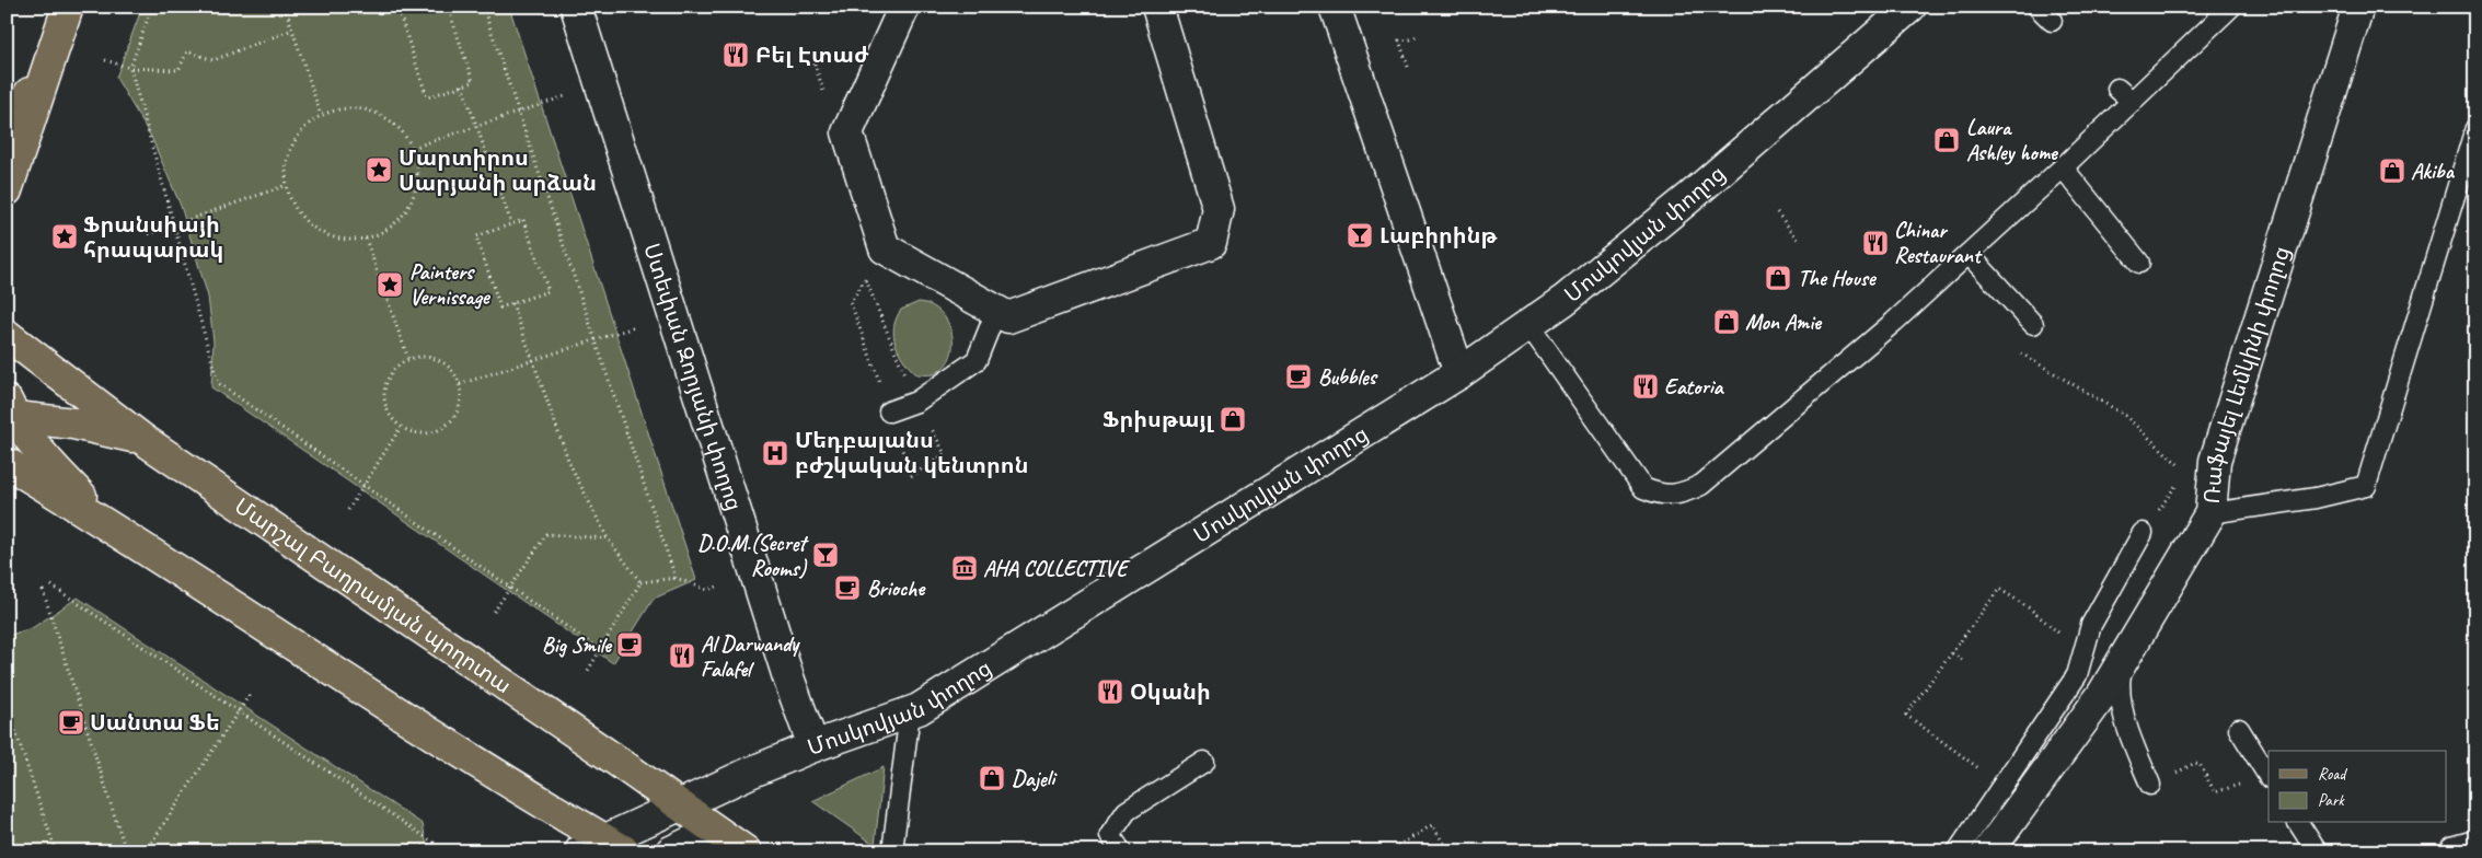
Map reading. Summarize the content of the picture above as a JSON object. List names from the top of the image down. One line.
{"streets":{"main road":["Մարշալ Բաղրամյան պողոտա"],"street":["Մոսկովյան փողոց","Ռաֆայել Լեմկինի փողոց","Ստեփան Զորյանի փողոց"]},"crossings":[["Մոսկովյան փողոց","Ստեփան Զորյանի փողոց"],["Մոսկովյան փողոց","Մարշալ Բաղրամյան պողոտա"]],"places":{"restaurant":["Բել Էտաժ","Chinar Restaurant","Eatoria","Al Darwandy Falafel","Օկանի"],"shop":["Laura Ashley home","Akiba","The House","Mon Amie","Ֆրիսթայլ","Dajeli"],"place":["Մարտիրոս Սարյանի արձան","Ֆրանսիայի հրապարակ","Painters Vernissage"],"bar":["Լաբիրինթ","D.O.M.(Secret Rooms)"],"cafe":["Bubbles","Brioche","Big Smile","Սանտա Ֆե"],"hospital":["Մեդբալանս բժշկական կենտրոն"],"museum":["AHA COLLECTIVE"]},"legend":["Road","Park"]}
